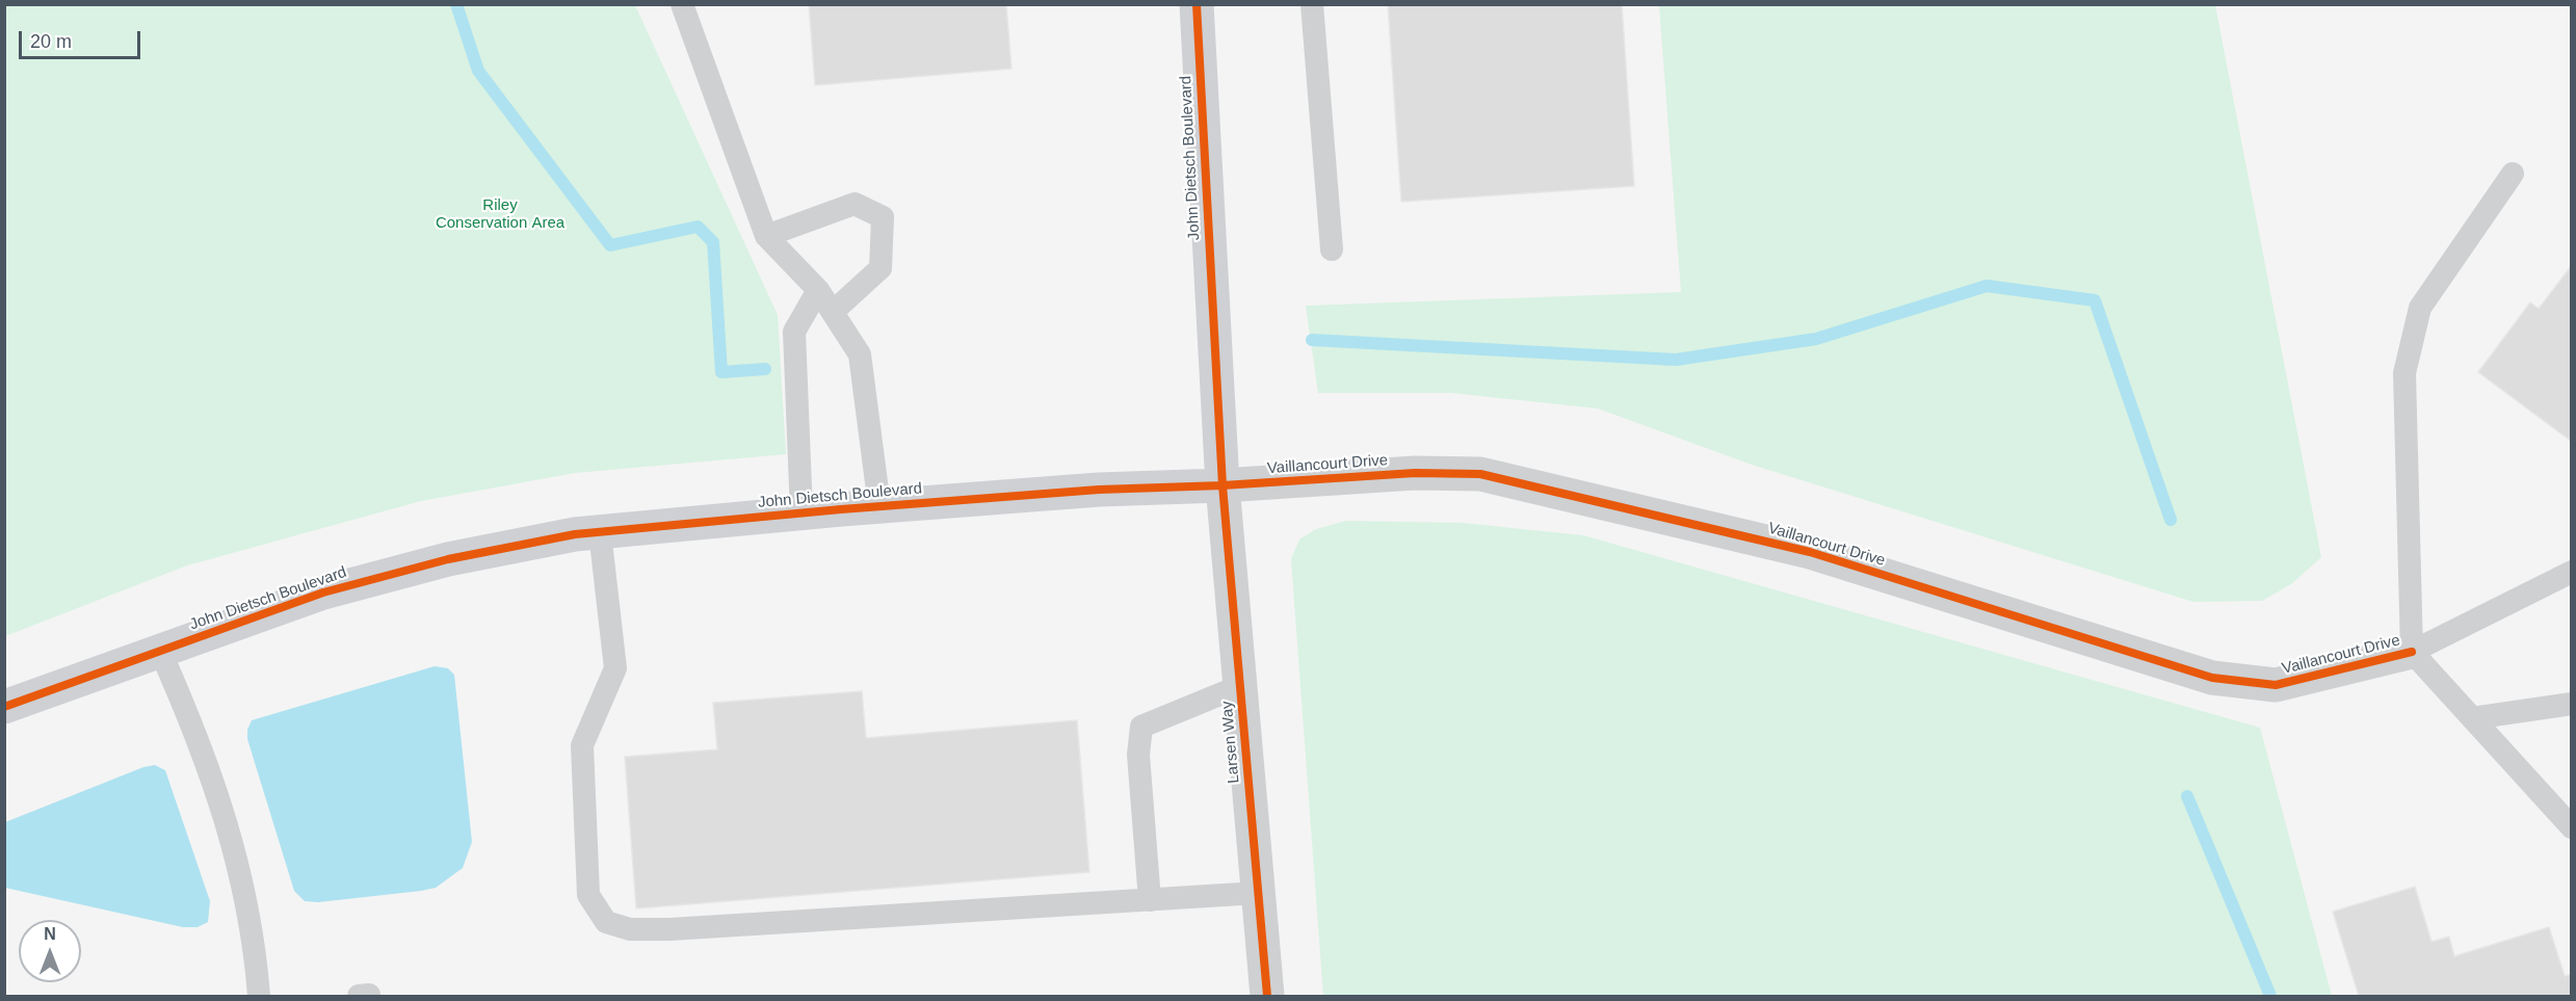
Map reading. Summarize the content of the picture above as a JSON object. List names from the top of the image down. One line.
{"streets":{"street":["John Dietsch Boulevard","Vaillancourt Drive","Larsen Way"]},"crossings":[["John Dietsch Boulevard","Vaillancourt Drive"],["John Dietsch Boulevard","Larsen Way"],["Vaillancourt Drive","Larsen Way"]],"parks":["Riley Conservation Area"],"scale_bar":"20 m","north":"top"}
